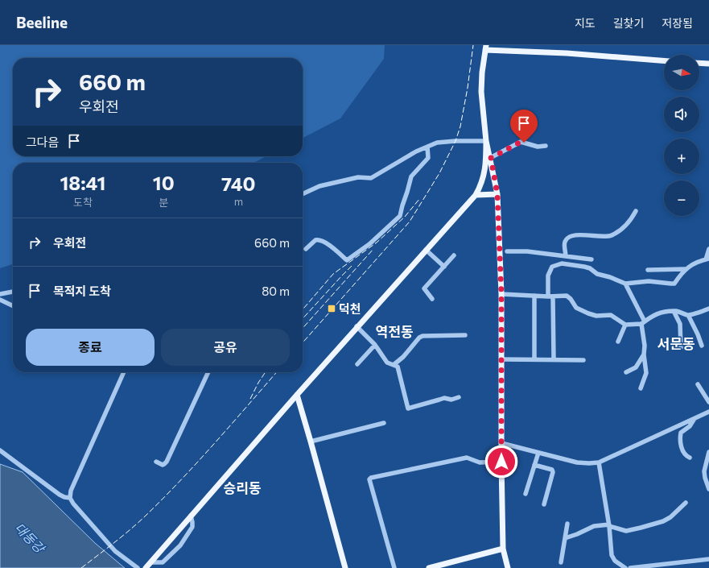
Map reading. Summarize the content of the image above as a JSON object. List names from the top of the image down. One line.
{"districts":["역전동","서문동","승리동"],"water":["대동강"],"places":{"transit":["덕천"]},"north":"right","page":{"header":"Beeline","nav":["지도","길찾기","저장됨"],"map_buttons":["+","−"],"turn":["660 m","우회전"],"then":"그다음","eta":["18:41","도착","10","분","740","m"],"list":[{"name":"우회전","value":"660 m"},{"name":"목적지 도착","value":"80 m"}],"buttons":["종료","공유"]}}
